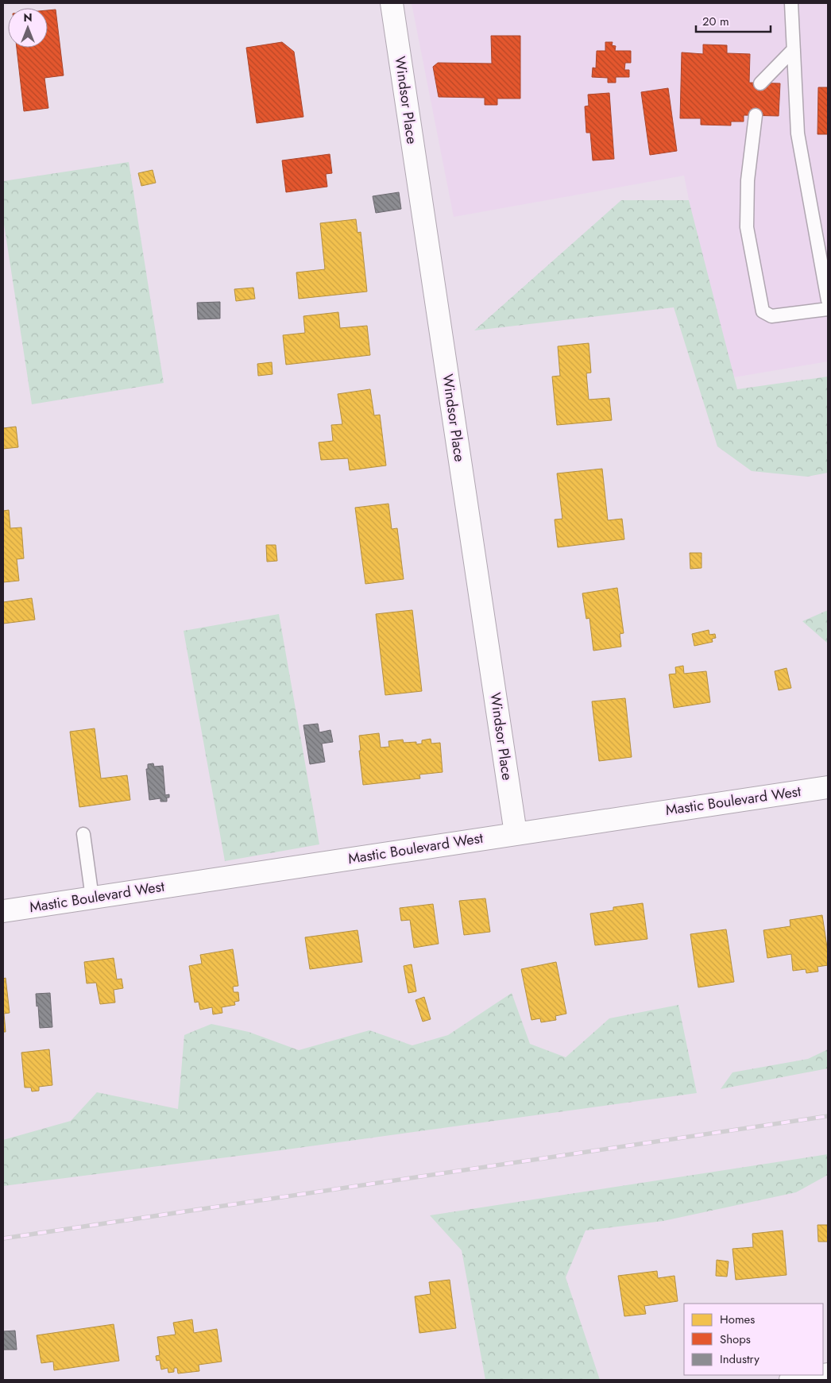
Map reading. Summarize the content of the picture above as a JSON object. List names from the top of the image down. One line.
{"streets":{"street":["Windsor Place","Mastic Boulevard West"]},"crossings":[["Windsor Place","Mastic Boulevard West"]],"legend":["Homes","Shops","Industry"],"scale_bar":"20 m","north":"top"}
